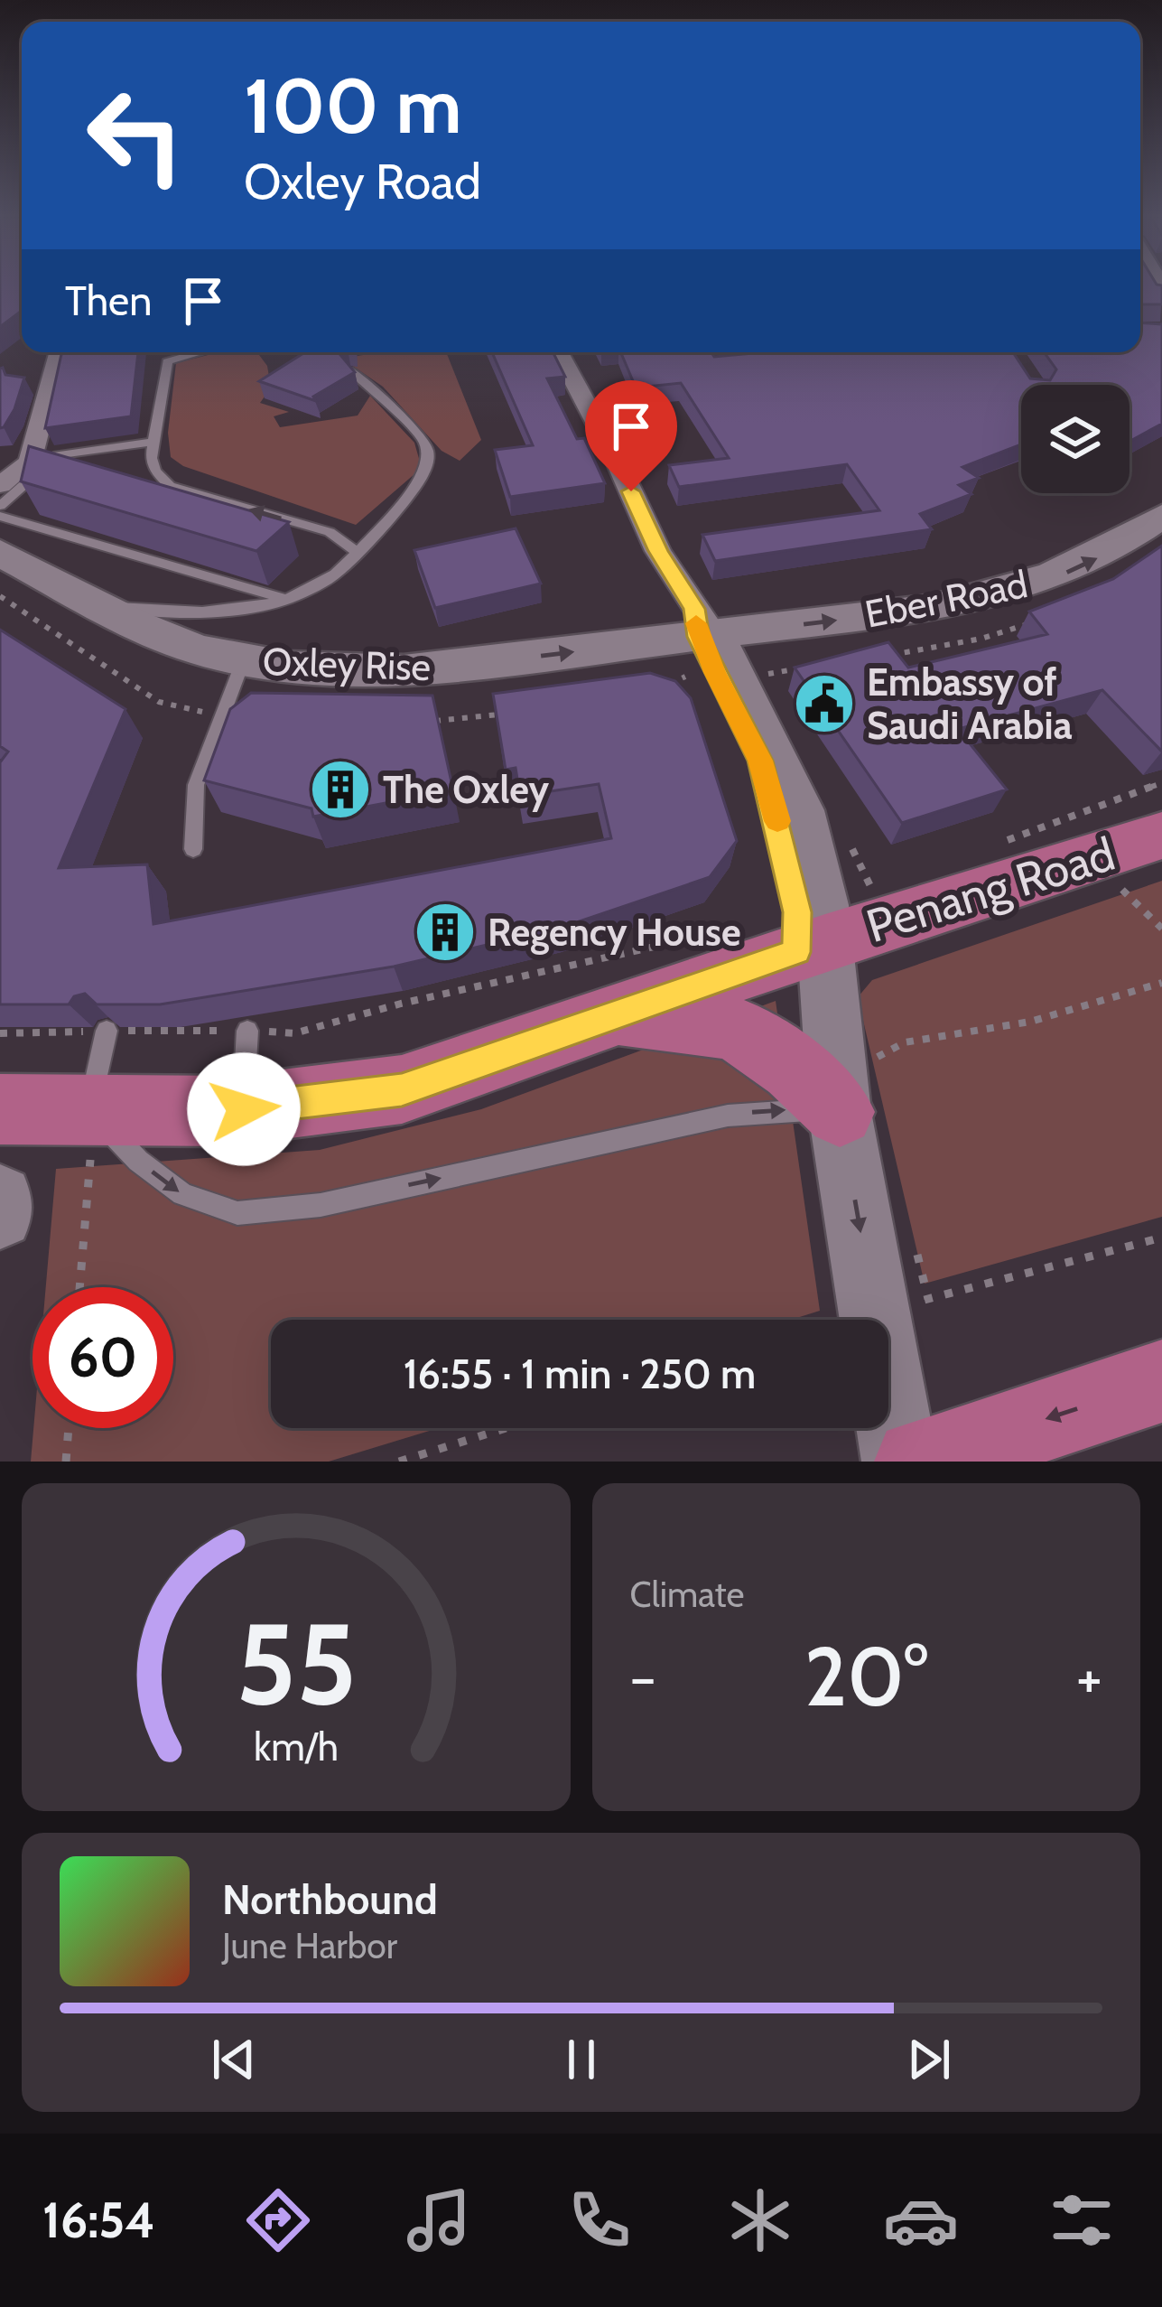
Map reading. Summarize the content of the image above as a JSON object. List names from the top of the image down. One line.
{"streets":{"main road":["Eber Road","Oxley Rise","Penang Road"]},"crossings":[["Eber Road","Oxley Rise"]],"one_way":["Eber Road","Oxley Rise"],"places":{"public building":["Embassy of Saudi Arabia"],"building":["The Oxley","Regency House"]},"page":{"turn":["100 m","Oxley Road"],"then":"Then","limit":"60","trip":"16:55 · 1 min · 250 m","tile":"Climate","heat":["−","20°","+"],"song":["Northbound","June Harbor"],"tabs":"16:54","gauge":["55","km/h"]}}
